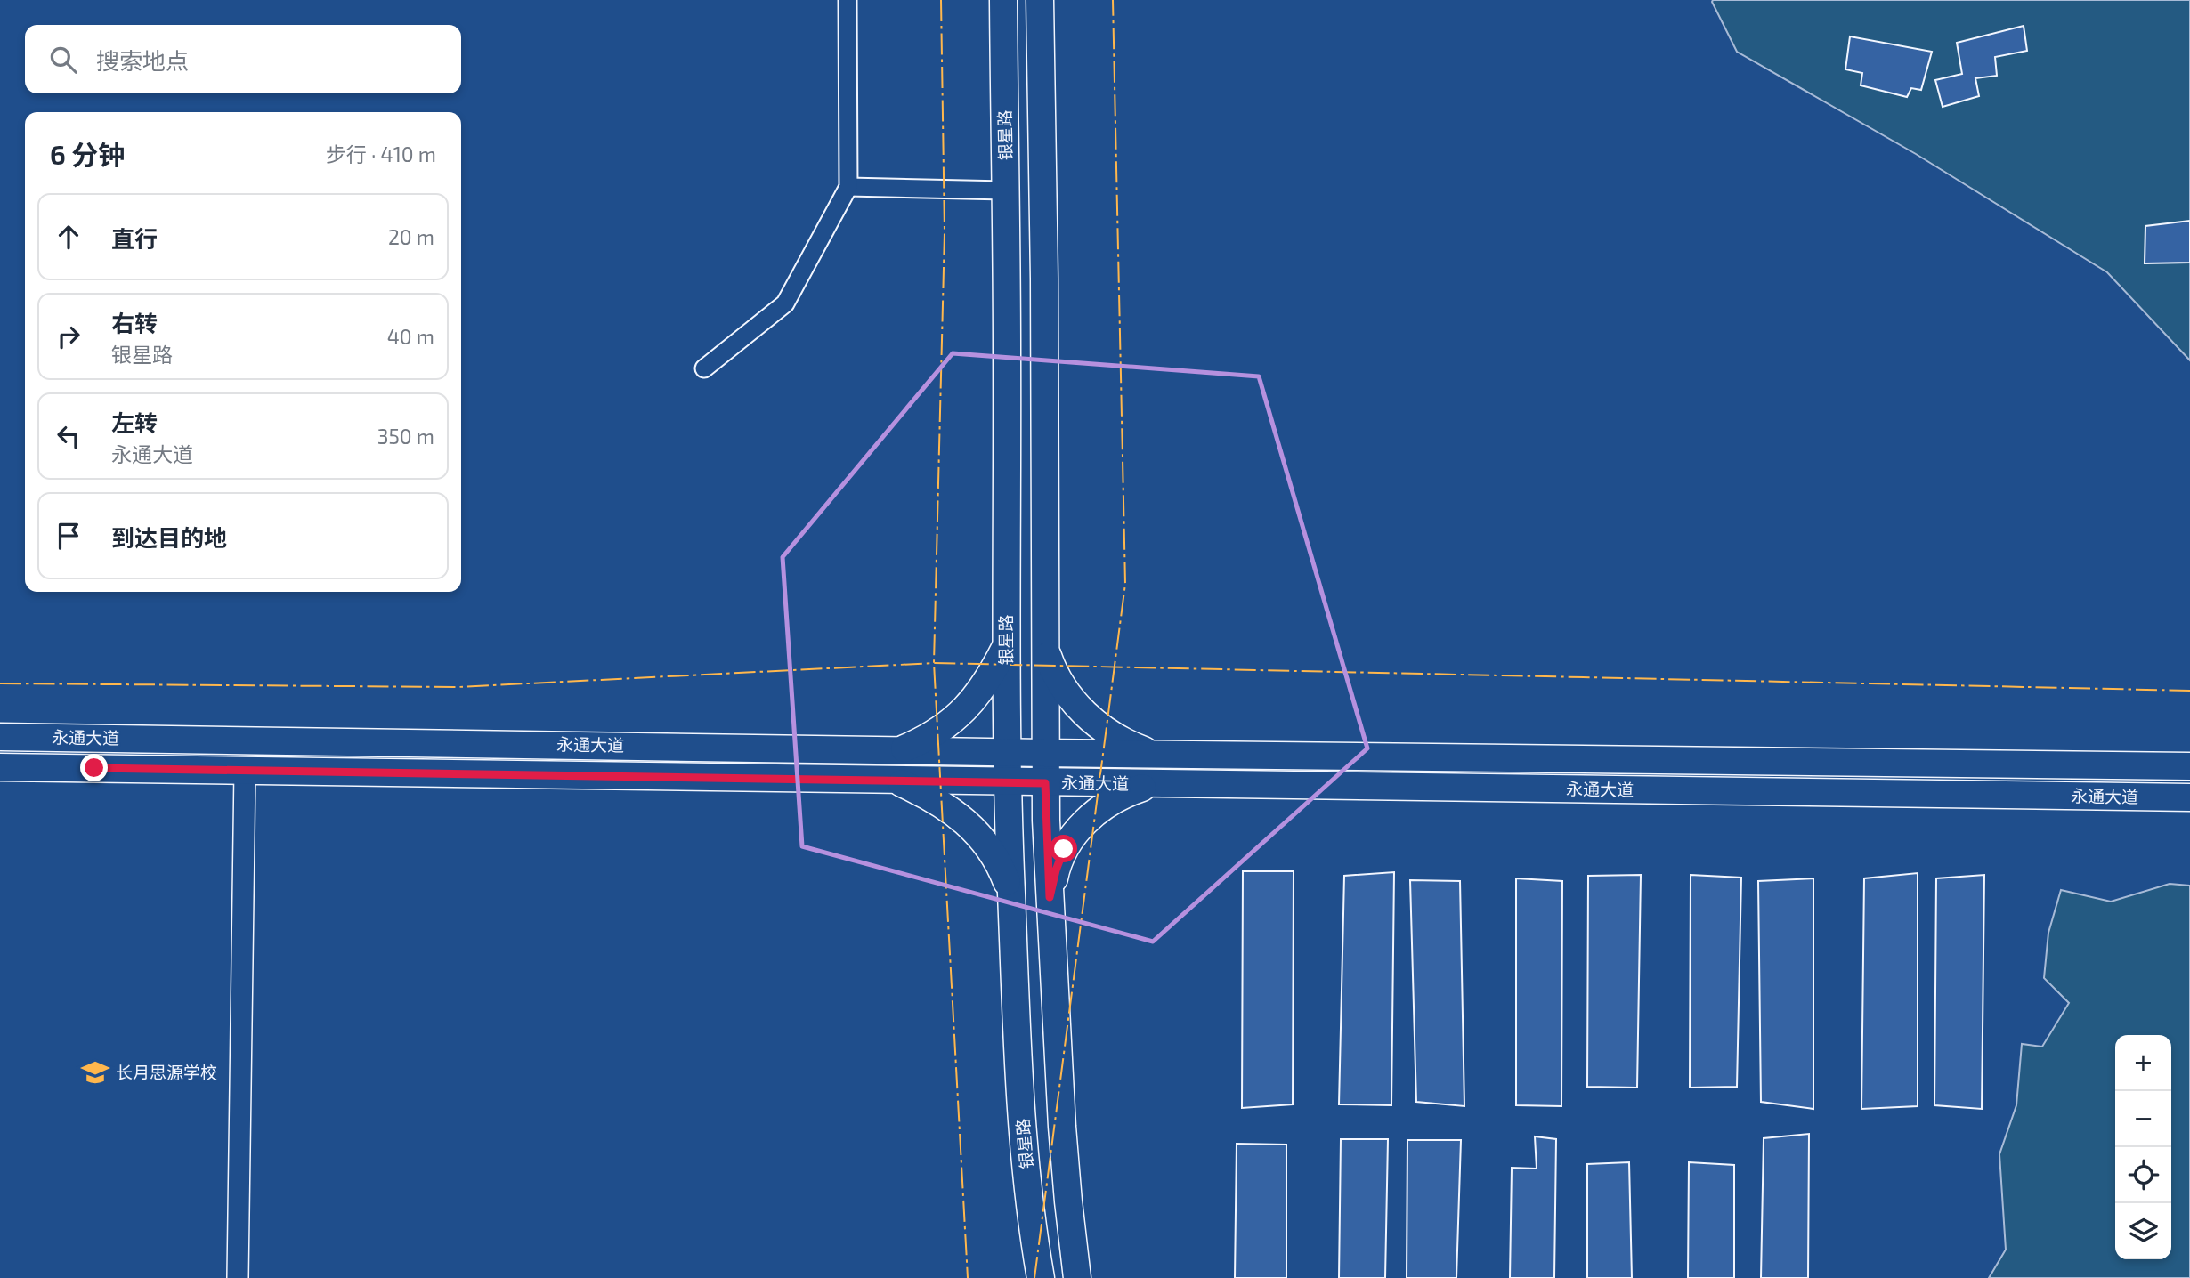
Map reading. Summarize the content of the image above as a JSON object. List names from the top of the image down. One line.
{"streets":{"main road":["银星路","永通大道"]},"crossings":[["银星路","永通大道"]],"places":{"school or university":["长月思源学校"]},"page":{"search":"搜索地点","heading":["6 分钟","步行 · 410 m"],"list":[["直行","20 m"],["右转","银星路","40 m"],["左转","永通大道","350 m"],"到达目的地"],"map_buttons":["+","−"]}}
